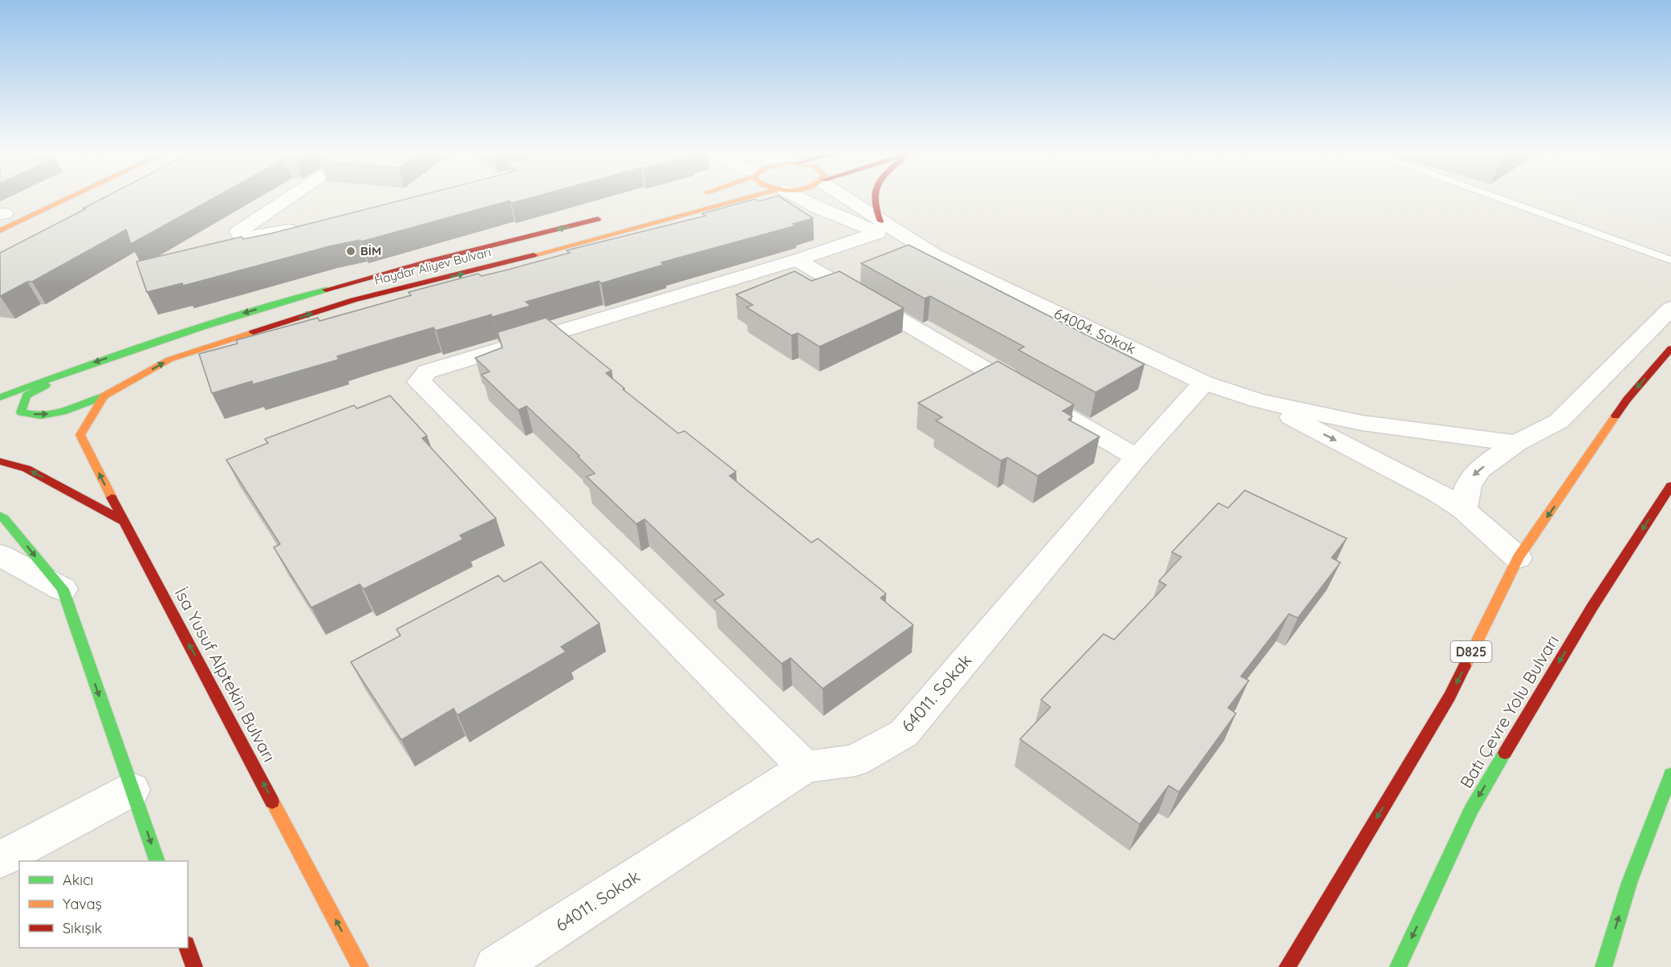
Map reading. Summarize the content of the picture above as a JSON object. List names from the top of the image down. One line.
{"streets":{"main road":["Haydar Aliyev Bulvarı","D825","İsa Yusuf Alptekin Bulvarı","Batı Çevre Yolu Bulvarı"],"street":["64004. Sokak","64011. Sokak"]},"crossings":[["Haydar Aliyev Bulvarı","İsa Yusuf Alptekin Bulvarı"],["64004. Sokak","64011. Sokak"]],"one_way":["İsa Yusuf Alptekin Bulvarı"],"places":["BİM"],"legend":["Akıcı","Yavaş","Sıkışık"]}
